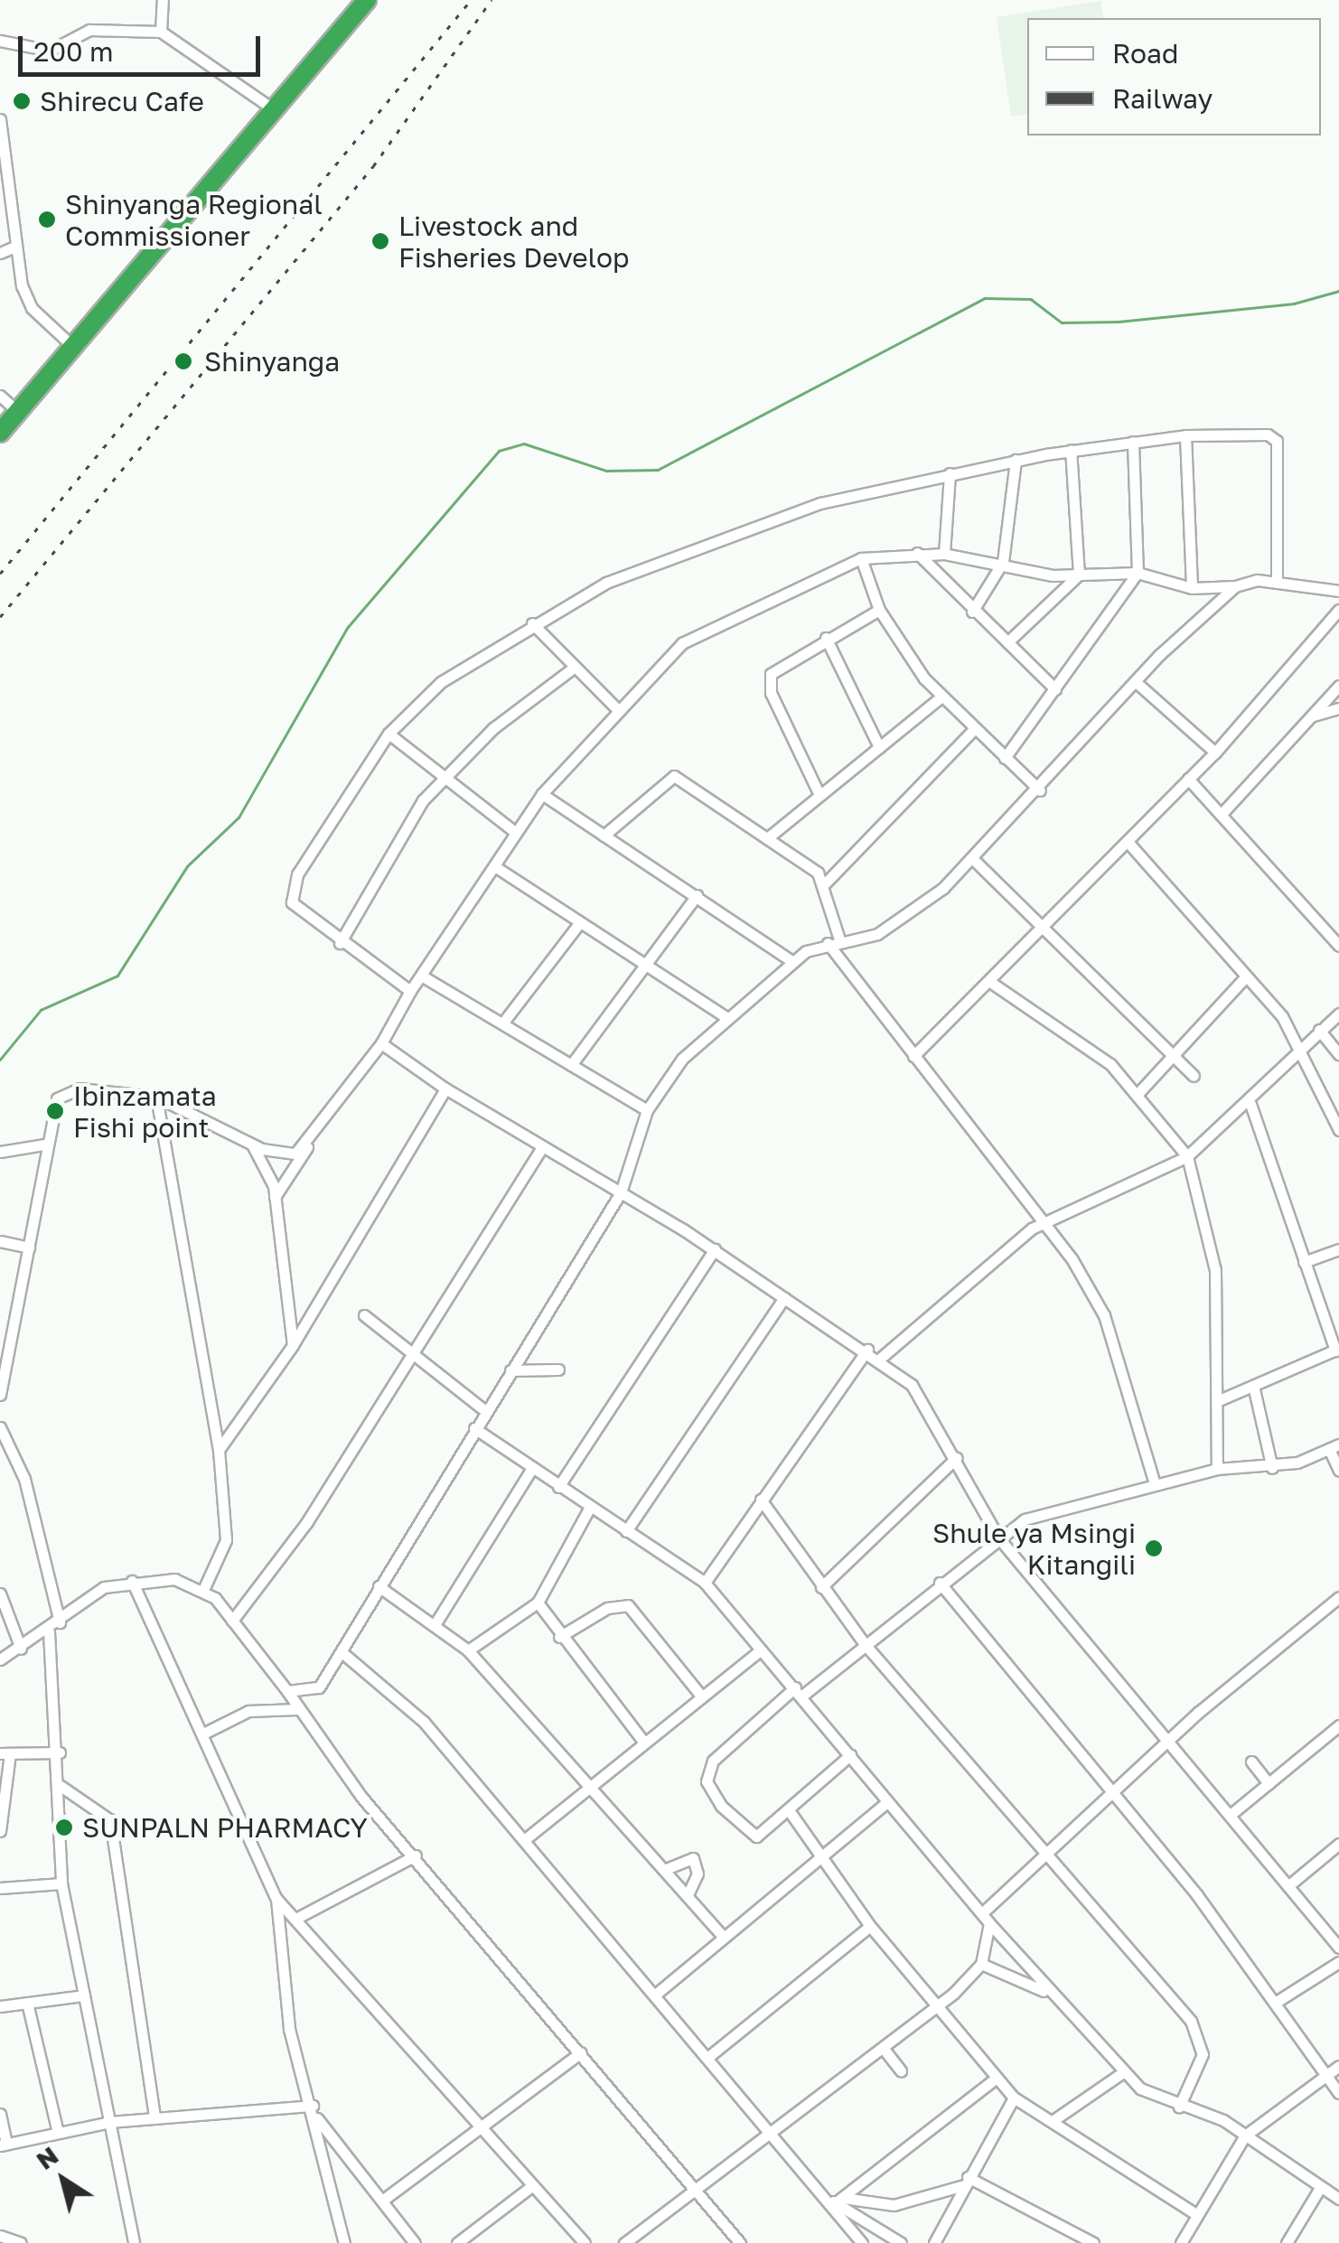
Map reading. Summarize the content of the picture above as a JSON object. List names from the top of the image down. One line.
{"places":["Shirecu Cafe","Shinyanga Regional Commissioner","Livestock and Fisheries Develop","Shinyanga","Ibinzamata Fishi point","Shule ya Msingi Kitangili","SUNPALN PHARMACY"],"legend":["Road","Railway"],"scale_bar":"200 m","north":"top left"}
